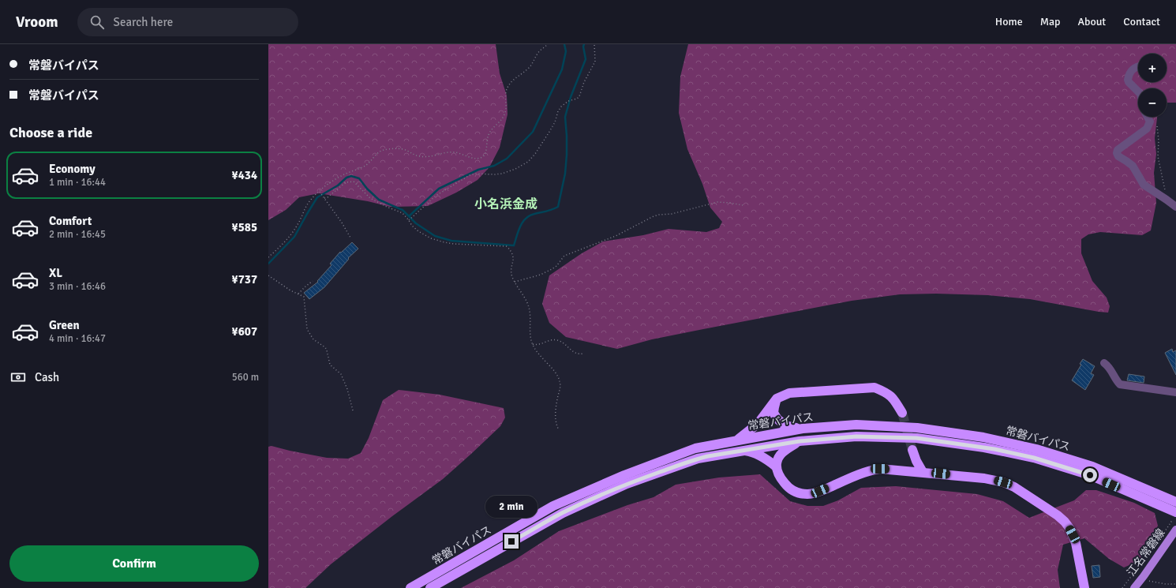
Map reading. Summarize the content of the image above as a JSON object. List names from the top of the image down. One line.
{"streets":{"highway":["常磐バイパス"],"main road":["江名常磐線"]},"districts":["小名浜金成"],"page":{"header":"Vroom","search":"Search here","nav":["Home","Map","About","Contact"],"banner":["常磐バイパス","常磐バイパス"],"map_buttons":["+","−"],"heading":"Choose a ride","list":[{"name":"Economy","note":"1 min · 16:44","value":"¥434"},{"name":"Comfort","note":"2 min · 16:45","value":"¥585"},{"name":"XL","note":"3 min · 16:46","value":"¥737"},{"name":"Green","note":"4 min · 16:47","value":"¥607"}],"pay":["Cash","560 m"],"bubble":"2 min","buttons":"Confirm"}}
